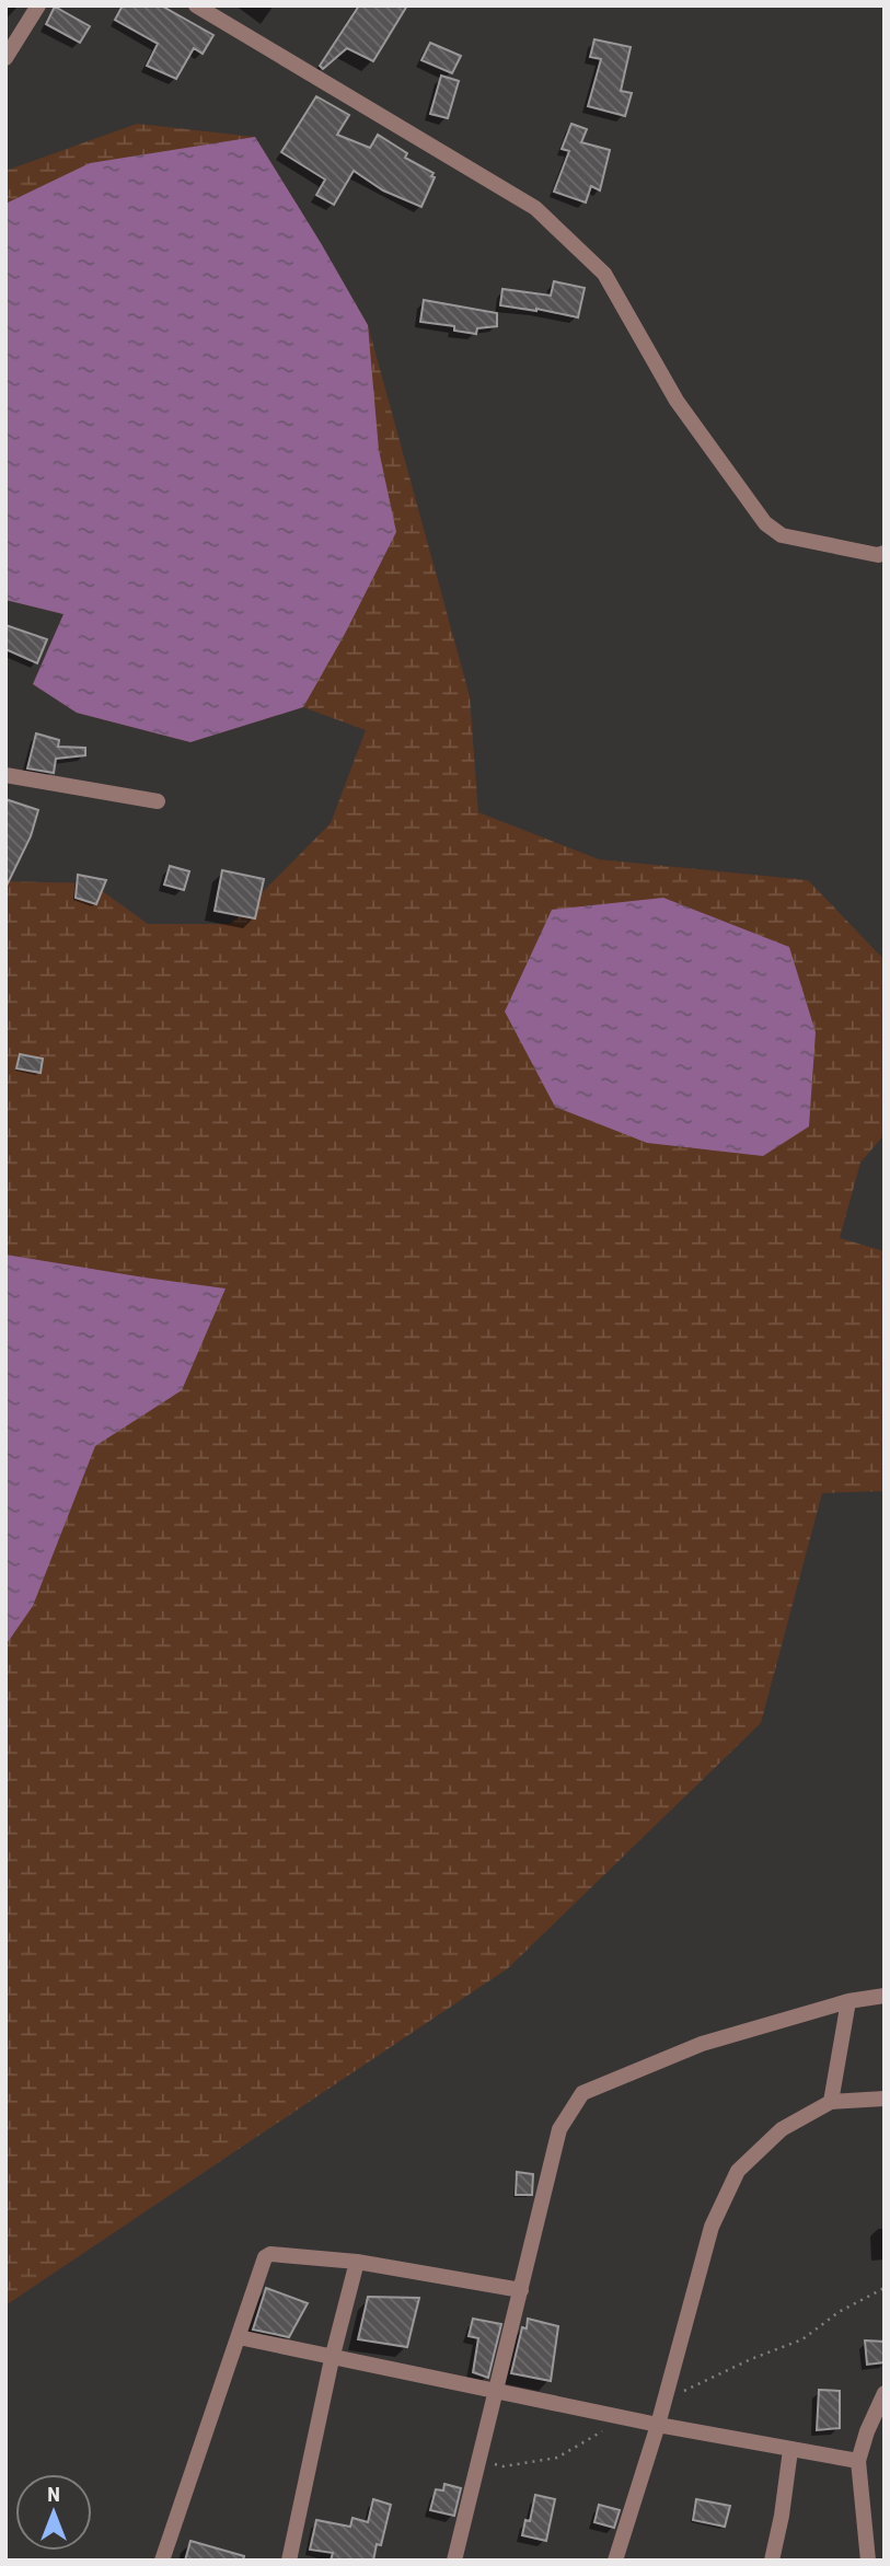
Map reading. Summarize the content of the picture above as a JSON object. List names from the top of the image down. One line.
{"north":"top"}
